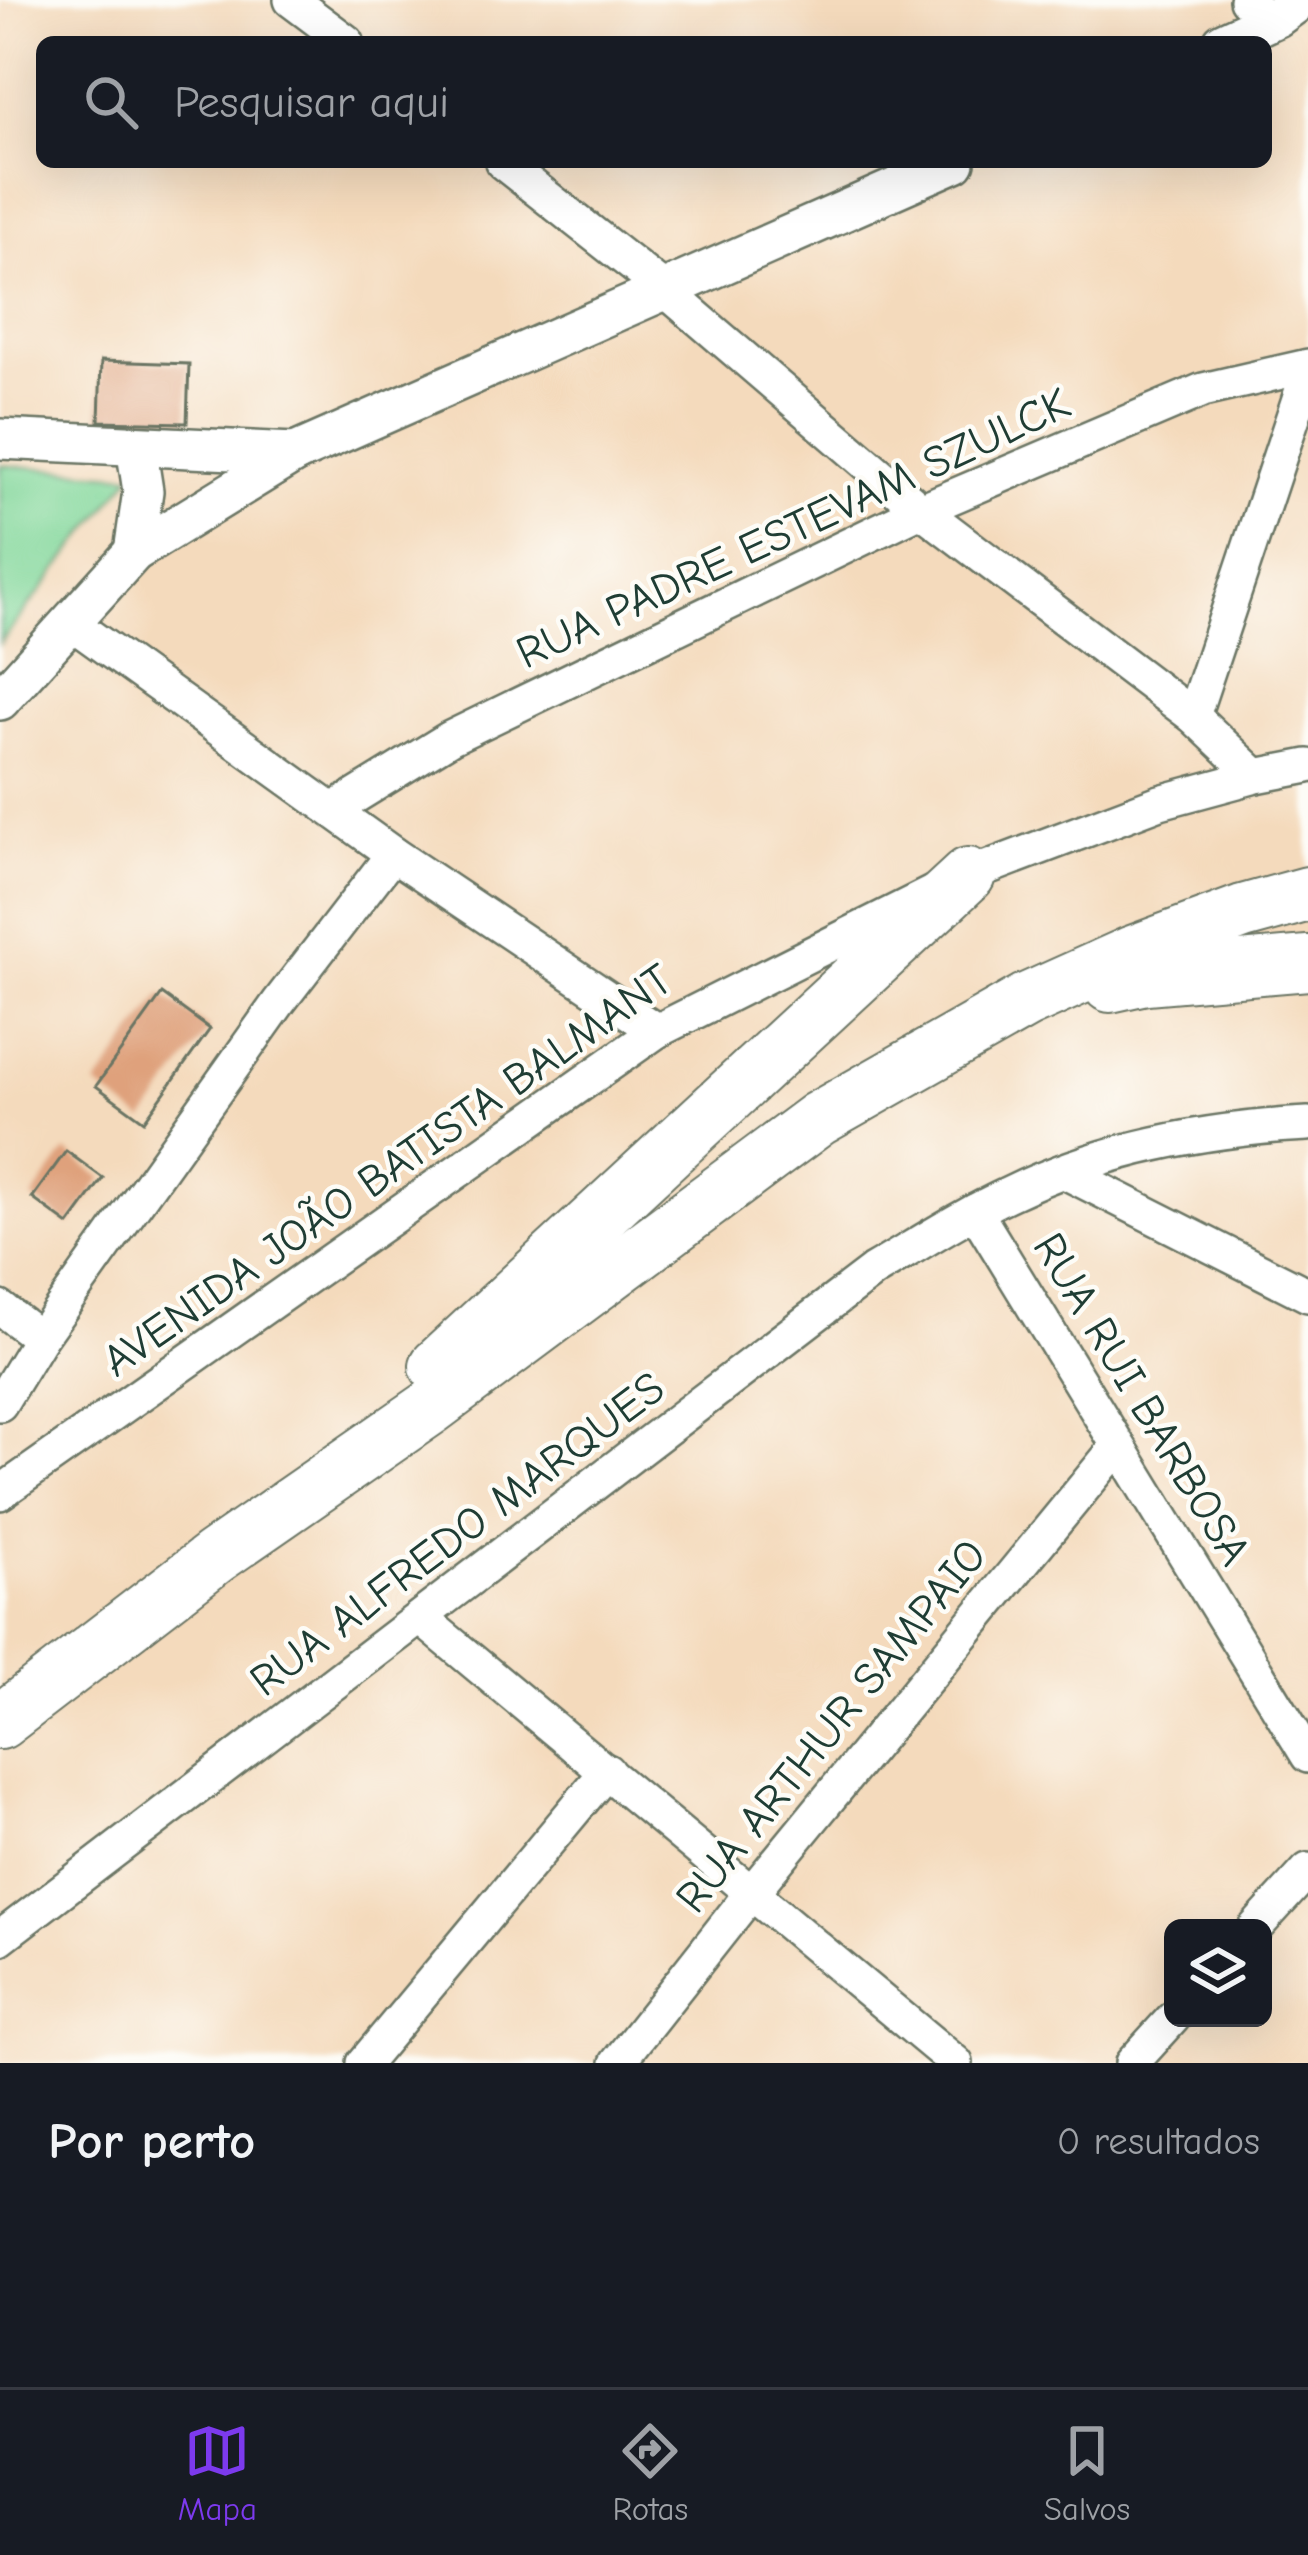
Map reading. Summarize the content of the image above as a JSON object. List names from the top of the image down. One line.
{"streets":{"street":["RUA PADRE ESTEVAM SZULCK","AVENIDA JOÃO BATISTA BALMANT","RUA RUI BARBOSA","RUA ALFREDO MARQUES","RUA ARTHUR SAMPAIO"]},"crossings":[["RUA RUI BARBOSA","RUA ALFREDO MARQUES"],["RUA RUI BARBOSA","RUA ARTHUR SAMPAIO"]],"page":{"search":"Pesquisar aqui","heading":["Por perto","0 resultados"],"nav":["Mapa","Rotas","Salvos"]}}
